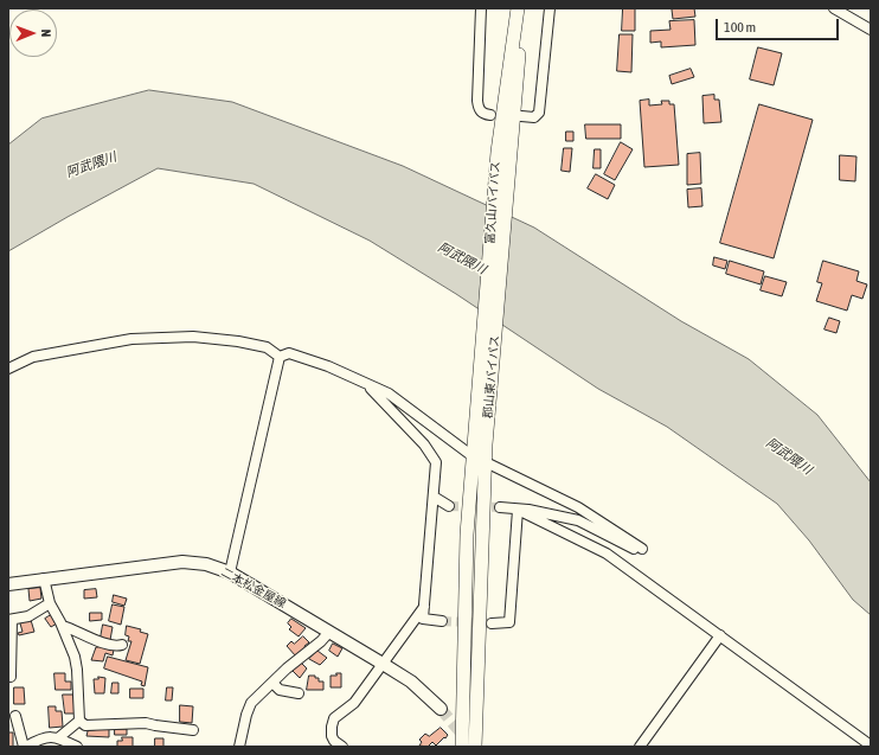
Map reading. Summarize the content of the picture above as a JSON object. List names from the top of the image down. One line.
{"streets":{"highway":["富久山バイパス","郡山東バイパス"],"main road":["二本松金屋線"]},"water":["阿武隈川"],"scale_bar":"100 m","north":"right"}
